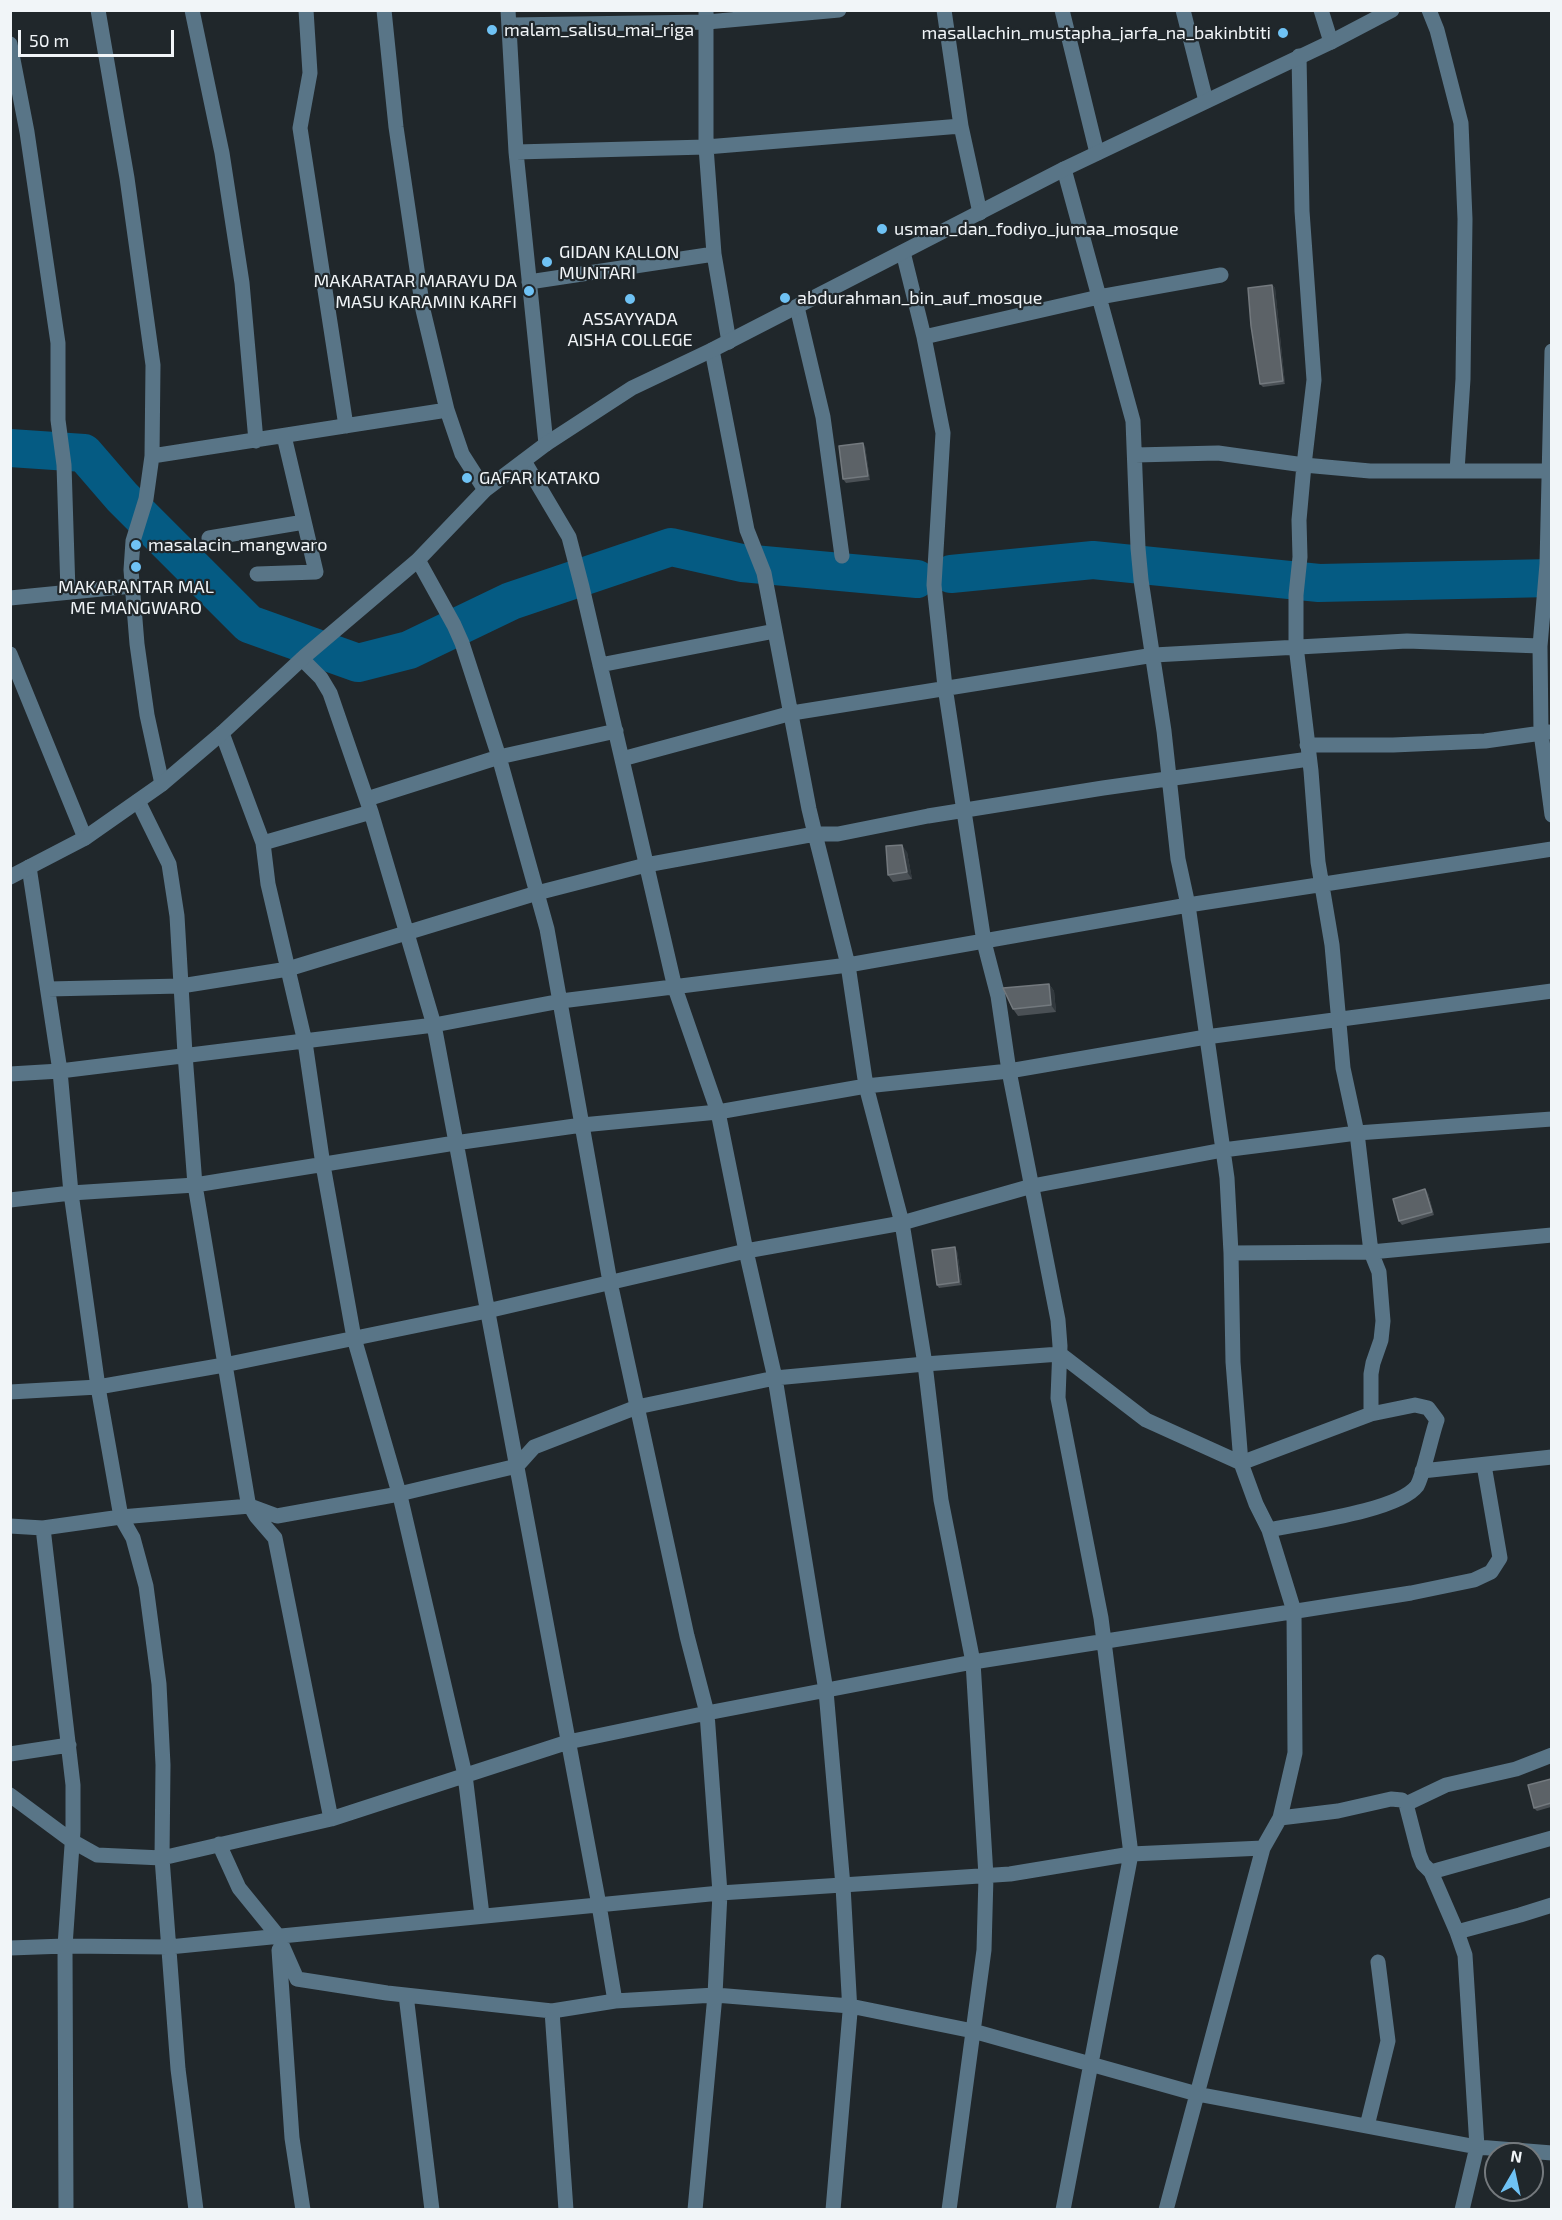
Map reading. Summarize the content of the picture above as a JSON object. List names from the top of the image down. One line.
{"places":["malam_salisu_mai_riga","masallachin_mustapha_jarfa_na_bakinbtiti","usman_dan_fodiyo_jumaa_mosque","GIDAN KALLON MUNTARI","MAKARATAR MARAYU DA MASU KARAMIN KARFI","abdurahman_bin_auf_mosque","ASSAYYADA AISHA COLLEGE","GAFAR KATAKO","masalacin_mangwaro","MAKARANTAR MAL ME MANGWARO"],"scale_bar":"50 m","north":"top"}
